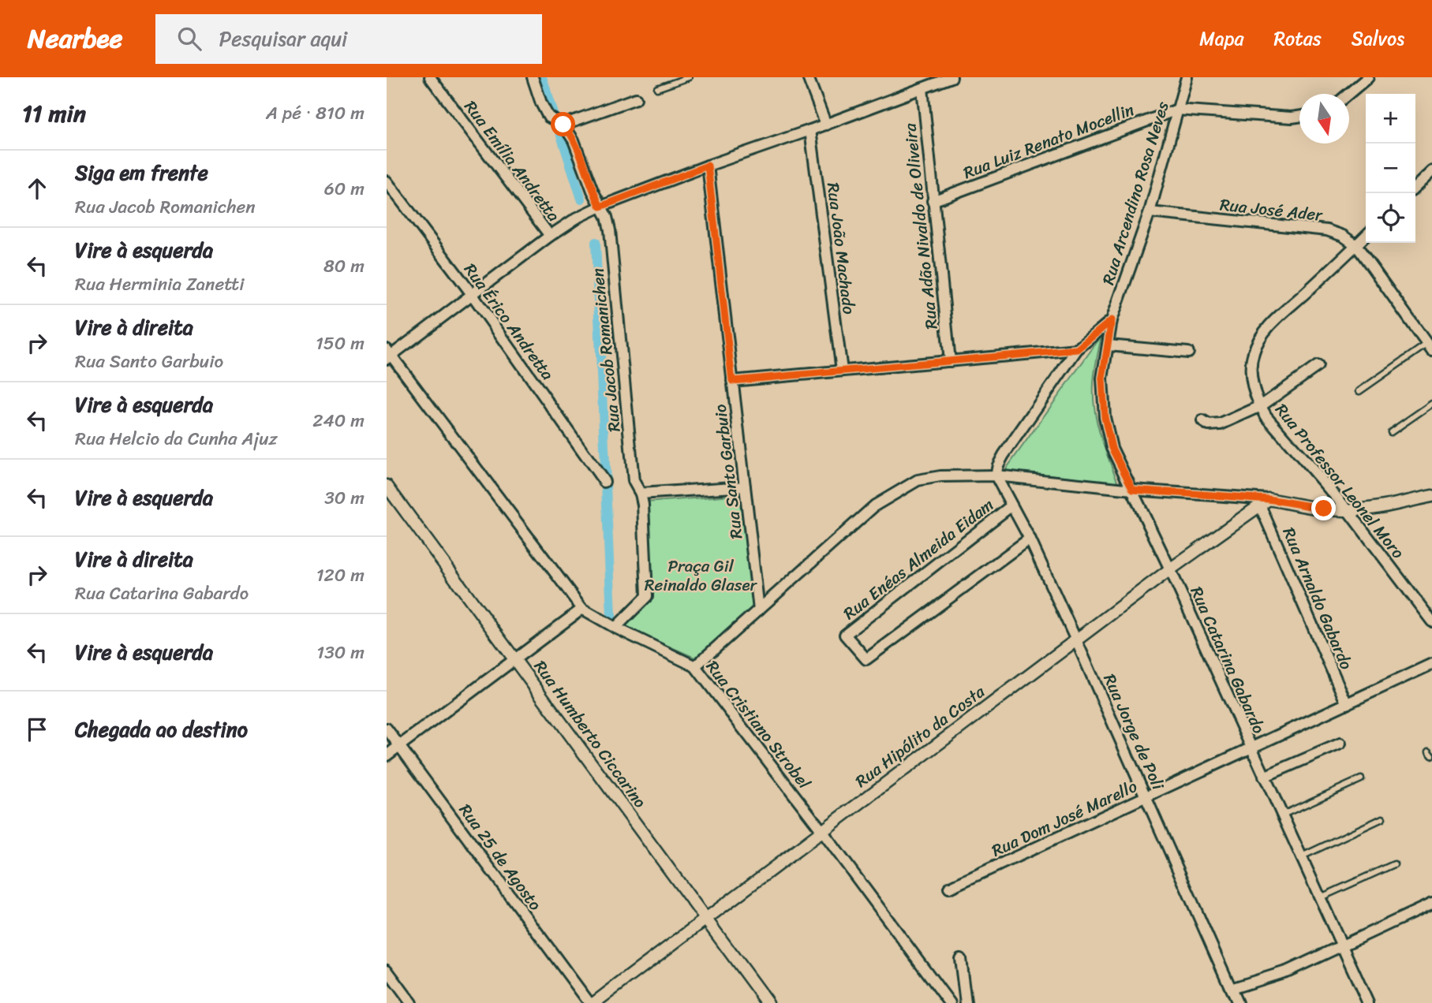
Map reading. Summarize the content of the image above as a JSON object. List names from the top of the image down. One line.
{"streets":{"street":["Rua Luiz Renato Mocellin","Rua Emília Andretta","Rua Arcendino Rosa Neves","Rua José Ader","Rua Adão Nivaldo de Oliveira","Rua João Machado","Rua Érico Andretta","Rua Jacob Romanichen","Rua Santo Garbuio","Rua Professor Leonel Moro","Rua Enéas Almeida Eidam","Rua Arnaldo Gabardo","Rua Catarina Gabardo","Rua Cristiano Strobel","Rua Jorge de Poli","Rua Humberto Ciccarino","Rua Hipólito da Costa","Rua Dom José Marello","Rua 25 de Agosto"]},"crossings":[["Rua Luiz Renato Mocellin","Rua Arcendino Rosa Neves"],["Rua Luiz Renato Mocellin","Rua Adão Nivaldo de Oliveira"],["Rua Arcendino Rosa Neves","Rua José Ader"],["Rua Arcendino Rosa Neves","Rua Catarina Gabardo"],["Rua José Ader","Rua Professor Leonel Moro"],["Rua Jacob Romanichen","Rua Cristiano Strobel"],["Rua Enéas Almeida Eidam","Rua Jorge de Poli"],["Rua Arnaldo Gabardo","Rua Hipólito da Costa"],["Rua Arnaldo Gabardo","Rua Dom José Marello"],["Rua Catarina Gabardo","Rua Hipólito da Costa"],["Rua Catarina Gabardo","Rua Dom José Marello"],["Rua Cristiano Strobel","Rua Hipólito da Costa"],["Rua Jorge de Poli","Rua Hipólito da Costa"],["Rua Jorge de Poli","Rua Dom José Marello"],["Rua Humberto Ciccarino","Rua Hipólito da Costa"]],"parks":["Praça Gil Reinaldo Glaser"],"north":"bottom","page":{"header":"Nearbee","search":"Pesquisar aqui","nav":["Mapa","Rotas","Salvos"],"heading":["11 min","A pé · 810 m"],"map_buttons":["+","−"],"list":[["Siga em frente","Rua Jacob Romanichen","60 m"],["Vire à esquerda","Rua Herminia Zanetti","80 m"],["Vire à direita","Rua Santo Garbuio","150 m"],["Vire à esquerda","Rua Helcio da Cunha Ajuz","240 m"],["Vire à esquerda","30 m"],["Vire à direita","Rua Catarina Gabardo","120 m"],["Vire à esquerda","130 m"],"Chegada ao destino"]}}
